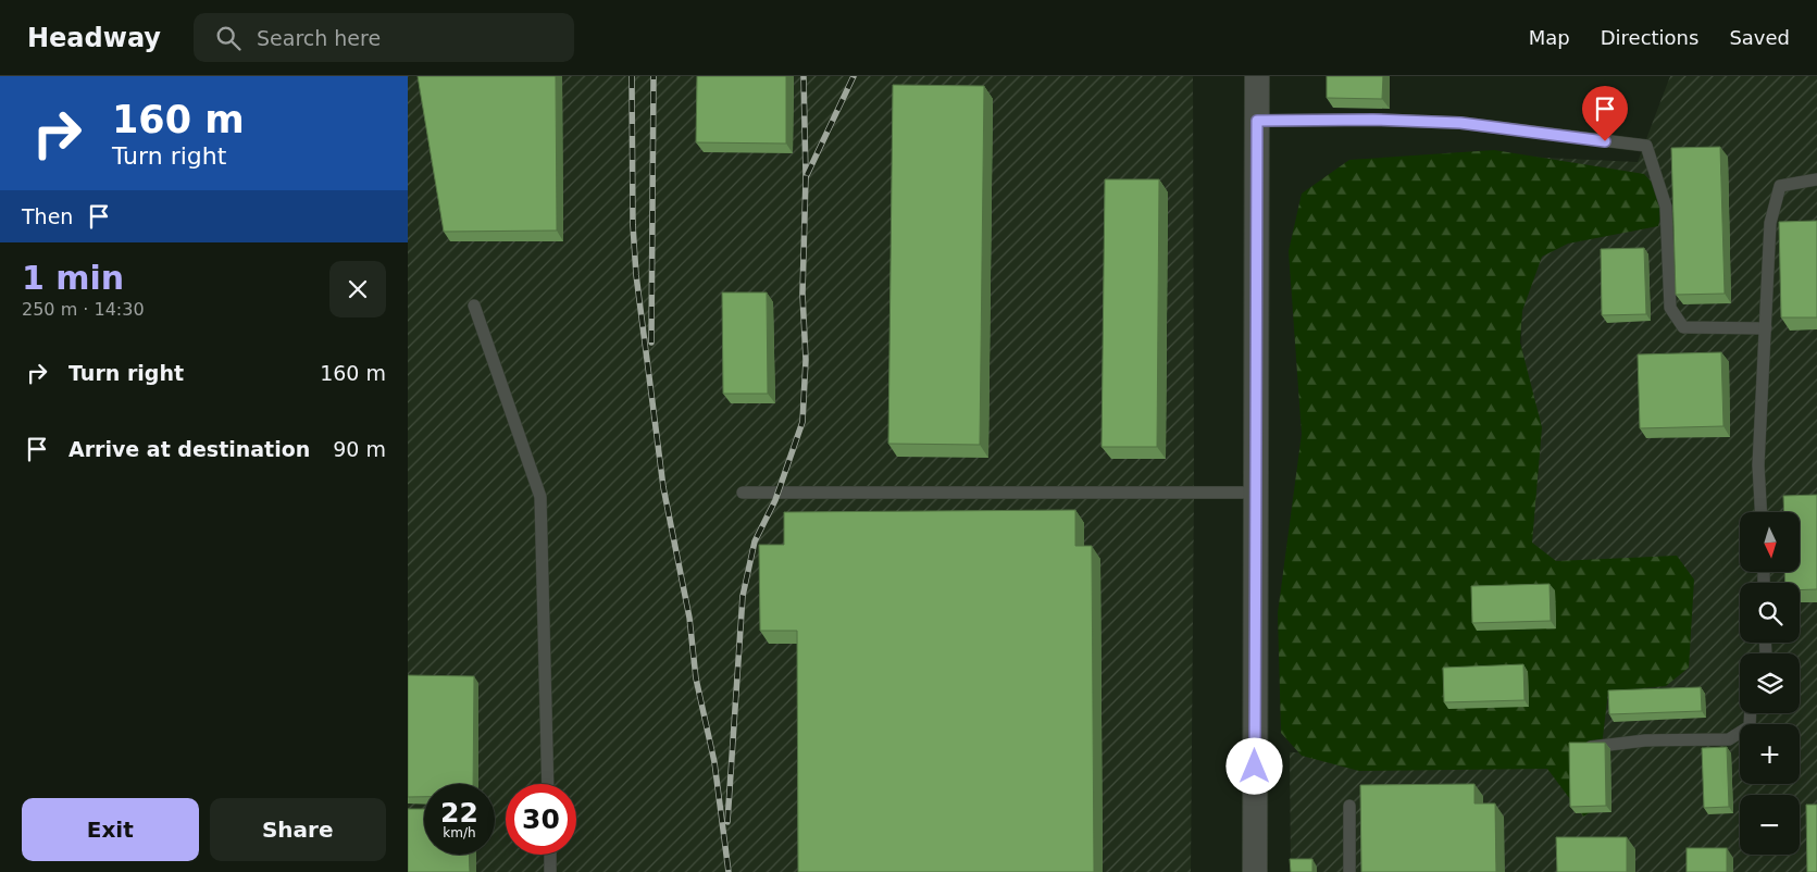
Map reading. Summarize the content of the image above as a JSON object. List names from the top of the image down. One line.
{"north":"bottom","page":{"header":"Headway","search":"Search here","nav":["Map","Directions","Saved"],"turn":["160 m","Turn right"],"then":"Then","heading":["1 min","250 m · 14:30"],"list":[{"name":"Turn right","value":"160 m"},{"name":"Arrive at destination","value":"90 m"}],"map_buttons":["+","−"],"speed":"22 km/h","limit":"30","buttons":["Exit","Share"]}}
